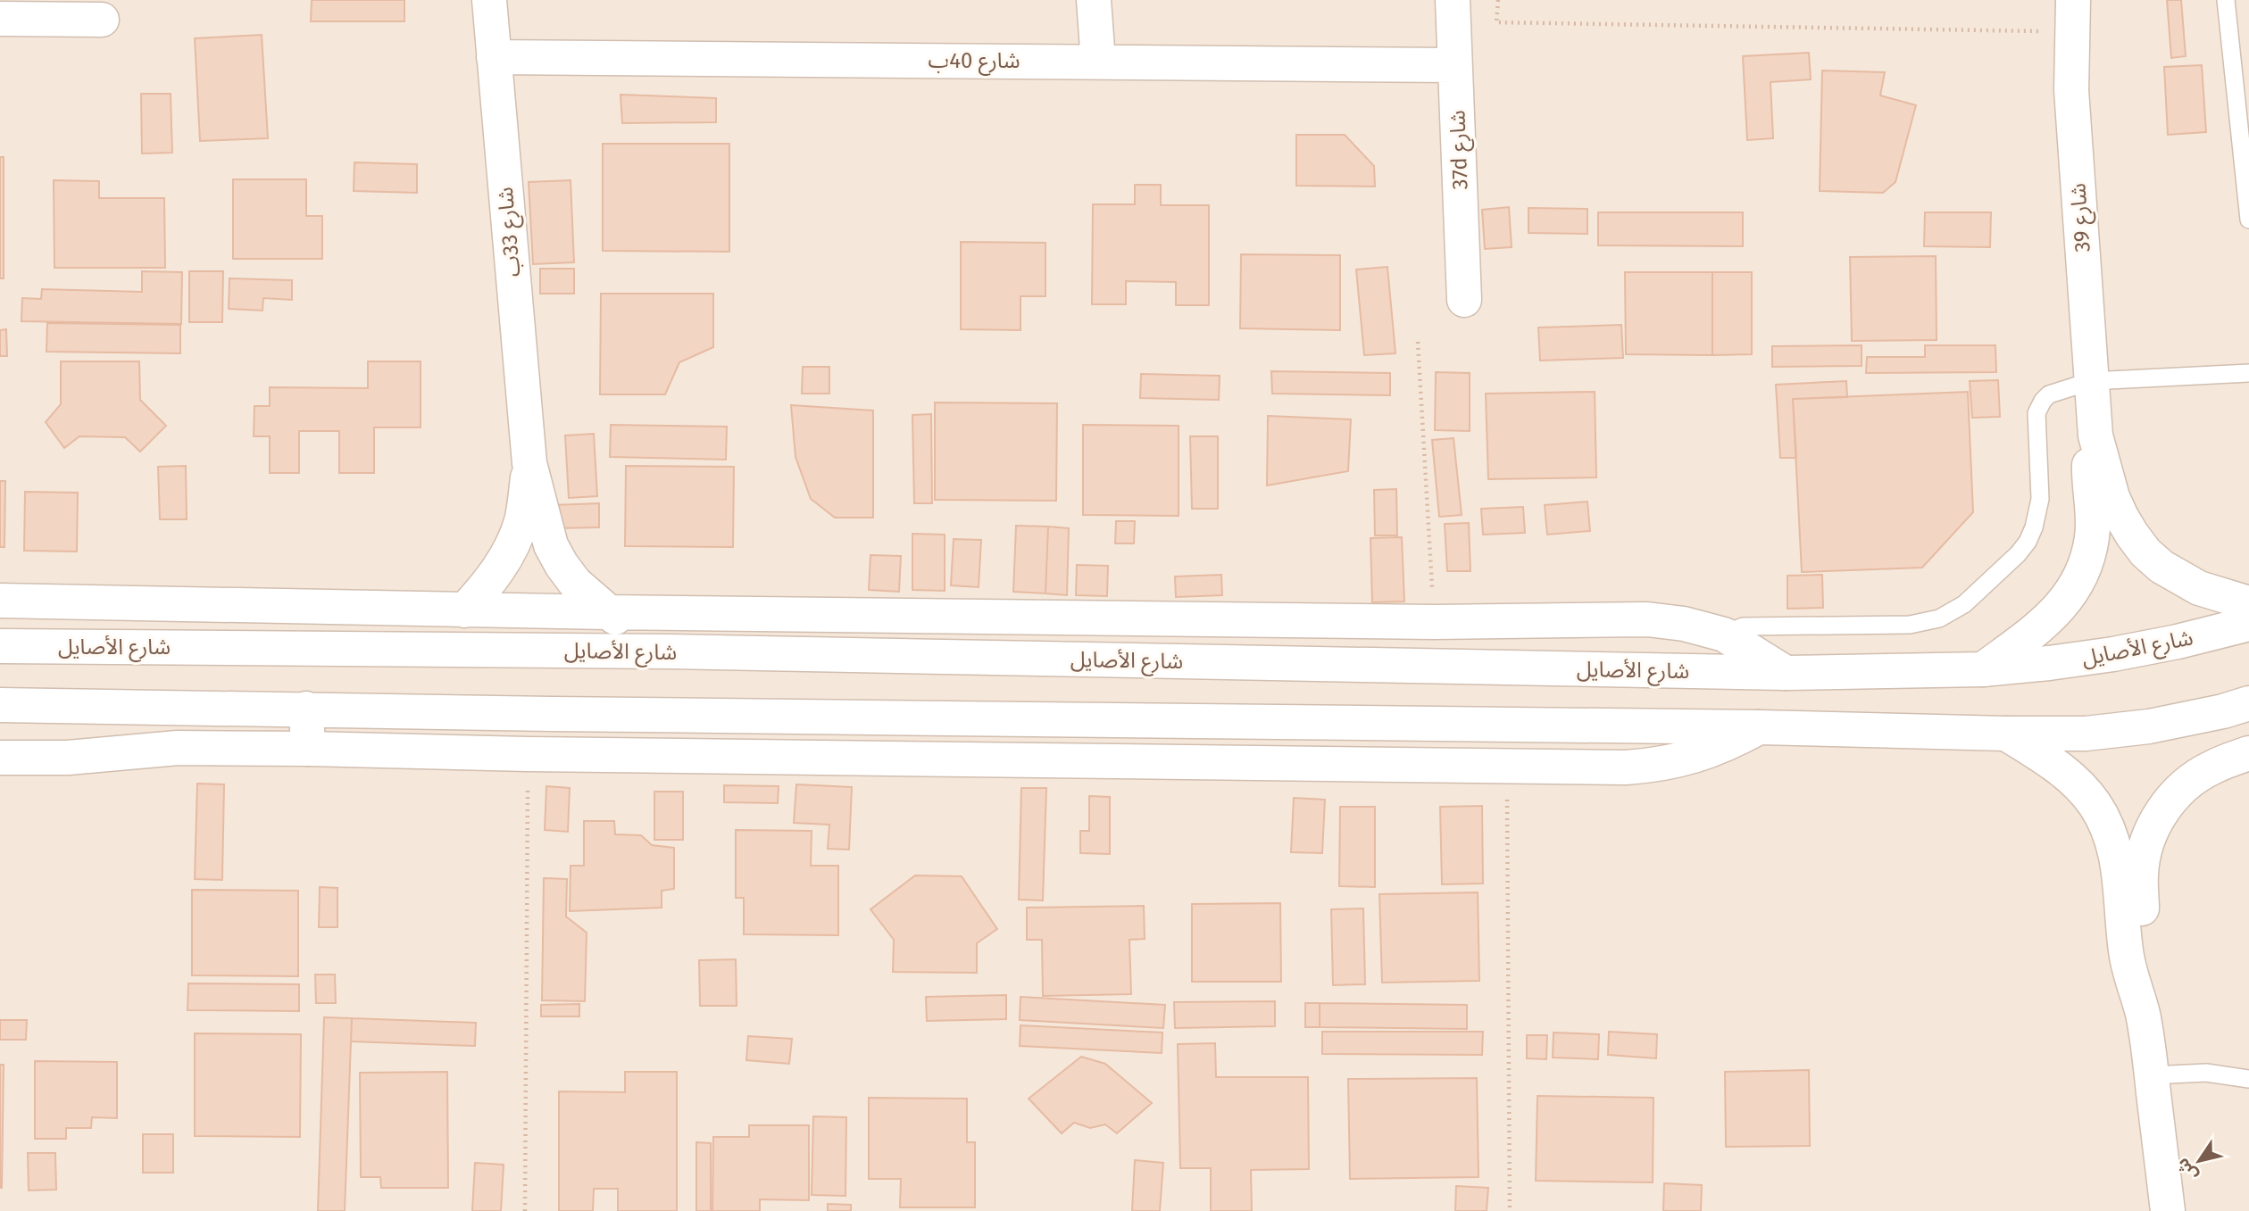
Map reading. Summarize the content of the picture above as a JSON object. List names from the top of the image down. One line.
{"streets":{"street":["شارع 40ب","37d شارع","شارع 39","شارع 33ب","شارع الأصايل"]},"crossings":[["شارع 40ب","37d شارع"],["شارع 40ب","شارع 33ب"],["شارع 39","شارع الأصايل"],["شارع 33ب","شارع الأصايل"]],"north":"bottom left"}
